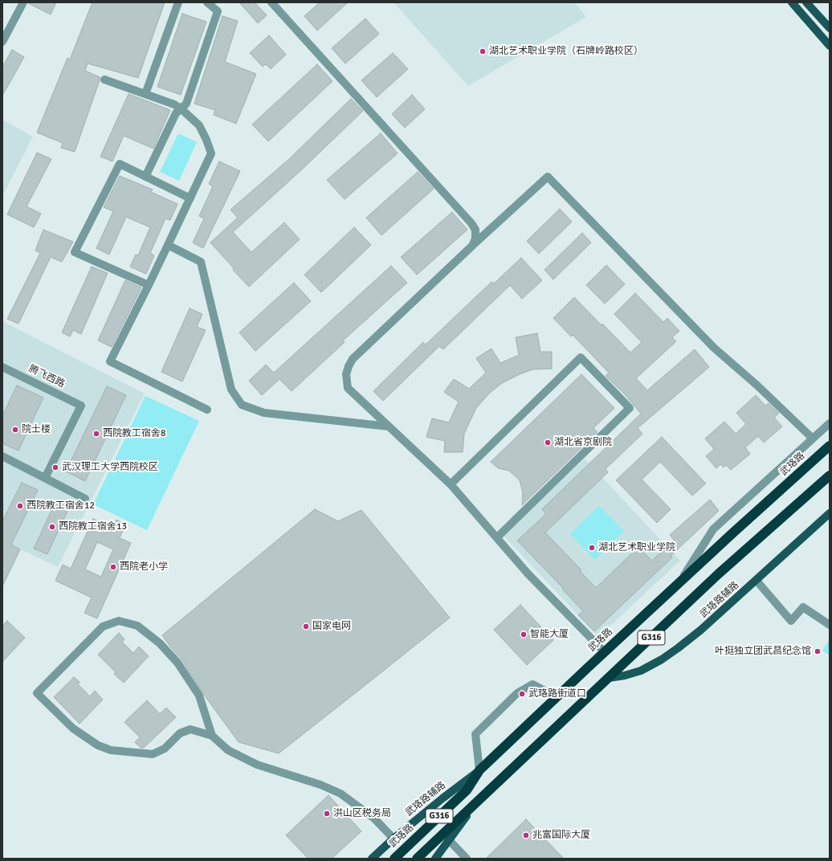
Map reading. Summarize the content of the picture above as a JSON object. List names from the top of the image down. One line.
{"streets":{"highway":["武珞路","G316"],"main road":["武珞路辅路"],"street":["腾飞西路"]},"crossings":[["武珞路","武珞路辅路"],["武珞路辅路","G316"]],"places":["湖北艺术职业学院（石牌岭路校区）","院士楼","西院教工宿舍8","湖北省京剧院","武汉理工大学西院校区","西院教工宿舍12","西院教工宿舍13","湖北艺术职业学院","西院老小学","国家电网","智能大厦","叶挺独立团武昌纪念馆","武珞路街道口","洪山区税务局","兆富国际大厦"]}
